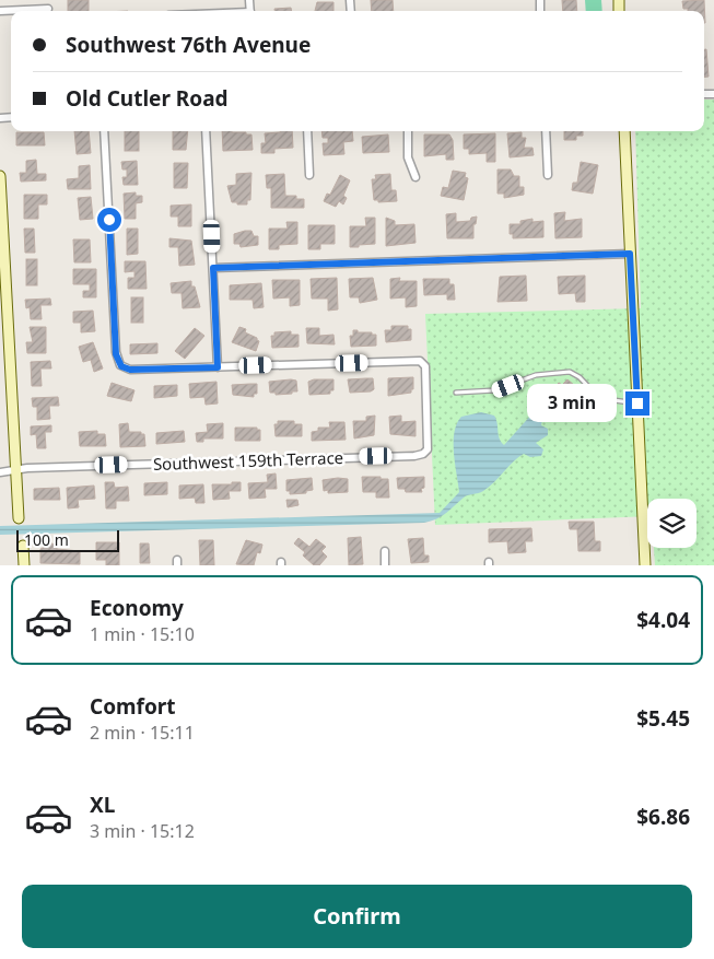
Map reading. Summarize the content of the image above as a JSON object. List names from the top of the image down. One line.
{"streets":{"street":["Southwest 159th Terrace"]},"scale_bar":"100 m","page":{"banner":["Southwest 76th Avenue","Old Cutler Road"],"bubble":"3 min","scale":"100 m","list":[{"name":"Economy","note":"1 min · 15:10","value":"$4.04"},{"name":"Comfort","note":"2 min · 15:11","value":"$5.45"},{"name":"XL","note":"3 min · 15:12","value":"$6.86"}],"buttons":"Confirm"}}
